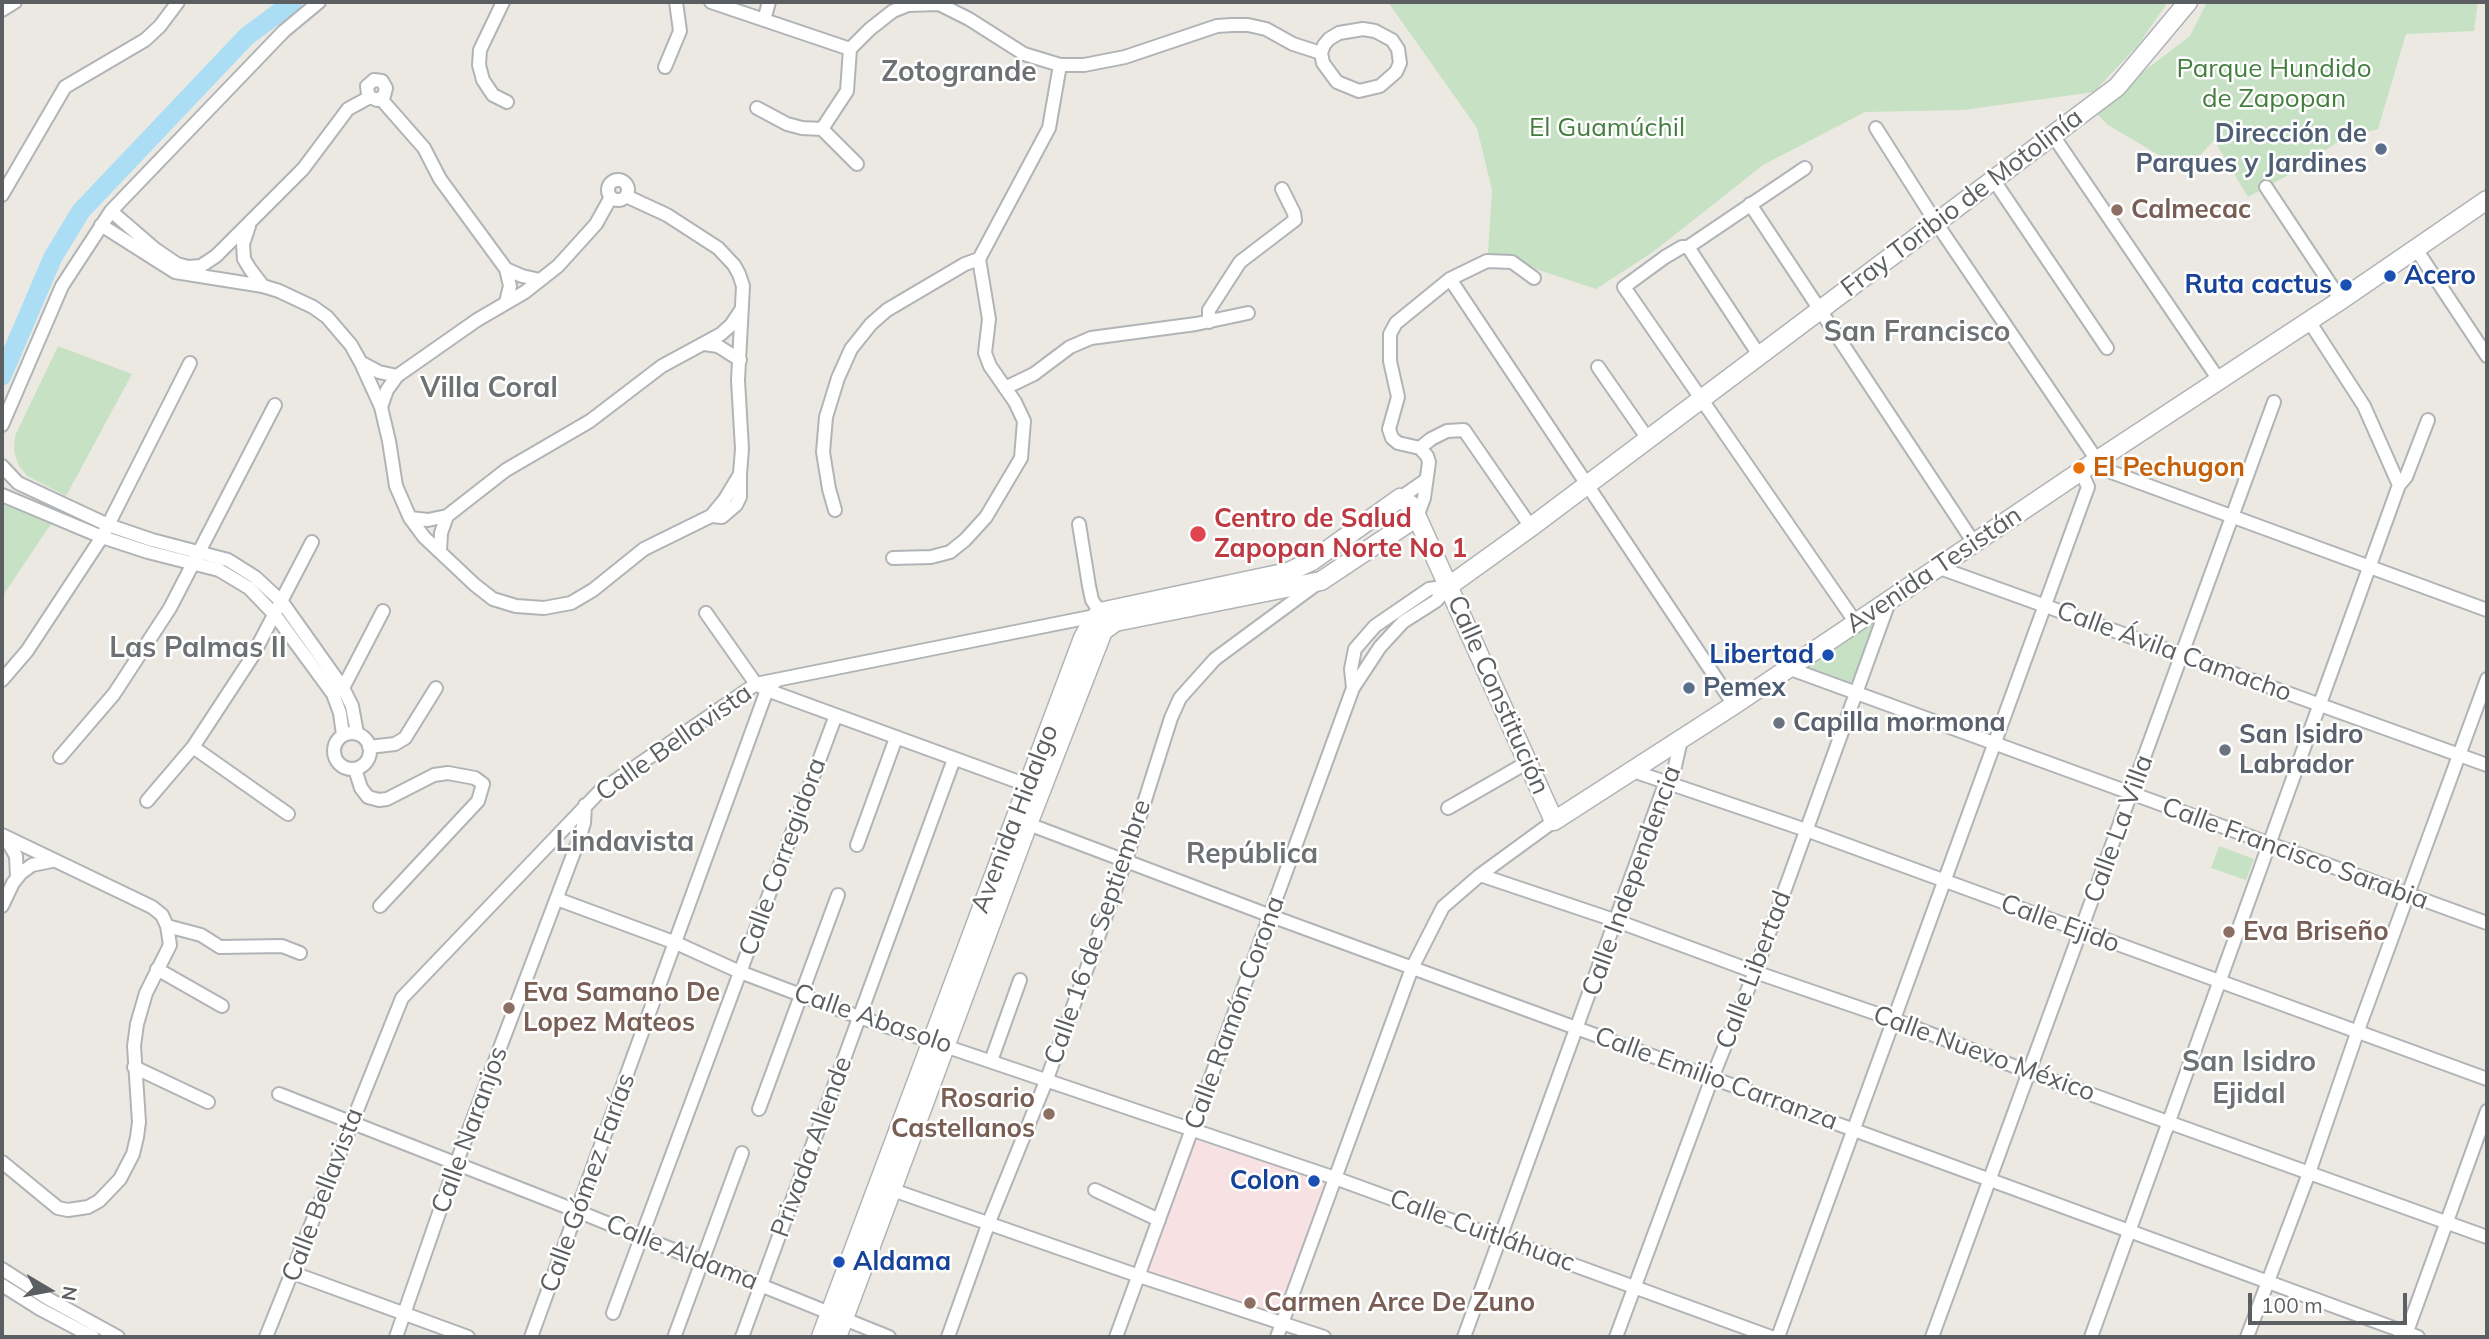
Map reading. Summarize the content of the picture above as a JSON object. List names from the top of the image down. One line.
{"streets":{"main road":["Fray Toribio de Motolinía","Avenida Tesistán","Calle Constitución","Avenida Hidalgo"],"street":["Calle Ávila Camacho","Calle Bellavista","Calle La Villa","Calle Francisco Sarabia","Calle Corregidora","Calle Independencia","Calle Ejido","Calle 16 de Septiembre","Calle Libertad","Calle Ramón Corona","Calle Abasolo","Calle Nuevo México","Calle Emilio Carranza","Calle Naranjos","Privada Allende","Calle Gómez Farías","Calle Cuitláhuac","Calle Aldama"]},"crossings":[["Fray Toribio de Motolinía","Calle Constitución"],["Fray Toribio de Motolinía","Calle Ramón Corona"],["Avenida Tesistán","Calle Ávila Camacho"],["Avenida Tesistán","Calle Constitución"],["Avenida Tesistán","Calle Francisco Sarabia"],["Avenida Tesistán","Calle Independencia"],["Avenida Tesistán","Calle Ejido"],["Avenida Tesistán","Calle Libertad"],["Avenida Tesistán","Calle Nuevo México"],["Avenida Tesistán","Calle Emilio Carranza"],["Avenida Tesistán","Calle Cuitláhuac"],["Calle Ávila Camacho","Calle La Villa"],["Calle Constitución","Avenida Hidalgo"],["Calle Constitución","Calle Ramón Corona"],["Calle Bellavista","Avenida Hidalgo"],["Calle Bellavista","Calle Naranjos"],["Calle Bellavista","Calle Gómez Farías"],["Calle Bellavista","Calle Aldama"],["Avenida Hidalgo","Calle 16 de Septiembre"],["Avenida Hidalgo","Calle Abasolo"],["Avenida Hidalgo","Calle Emilio Carranza"],["Avenida Hidalgo","Calle Aldama"],["Calle La Villa","Calle Francisco Sarabia"],["Calle La Villa","Calle Ejido"],["Calle La Villa","Calle Nuevo México"],["Calle La Villa","Calle Emilio Carranza"],["Calle Francisco Sarabia","Calle Libertad"],["Calle Corregidora","Calle Abasolo"],["Calle Corregidora","Calle Aldama"],["Calle Independencia","Calle Ejido"],["Calle Independencia","Calle Nuevo México"],["Calle Independencia","Calle Emilio Carranza"],["Calle Independencia","Calle Cuitláhuac"],["Calle Ejido","Calle Libertad"],["Calle 16 de Septiembre","Calle Abasolo"],["Calle 16 de Septiembre","Calle Emilio Carranza"],["Calle Libertad","Calle Nuevo México"],["Calle Libertad","Calle Emilio Carranza"],["Calle Libertad","Calle Cuitláhuac"],["Calle Ramón Corona","Calle Abasolo"],["Calle Ramón Corona","Calle Emilio Carranza"],["Calle Ramón Corona","Calle Cuitláhuac"],["Calle Abasolo","Calle Naranjos"],["Calle Abasolo","Privada Allende"],["Calle Abasolo","Calle Gómez Farías"],["Calle Abasolo","Calle Cuitláhuac"],["Calle Naranjos","Calle Aldama"],["Privada Allende","Calle Aldama"],["Calle Gómez Farías","Calle Aldama"]],"districts":["Zotogrande","San Francisco","Villa Coral","Las Palmas II","Lindavista","República","San Isidro Ejidal"],"parks":["Parque Hundido de Zapopan","El Guamúchil"],"places":["Dirección de Parques y Jardines","Calmecac","Acero","Ruta cactus","El Pechugon","Centro de Salud Zapopan Norte No 1","Libertad","Pemex","Capilla mormona","San Isidro Labrador","Eva Briseño","Eva Samano De Lopez Mateos","Rosario Castellanos","Colon","Aldama","Carmen Arce De Zuno"],"scale_bar":"100 m","north":"right"}
